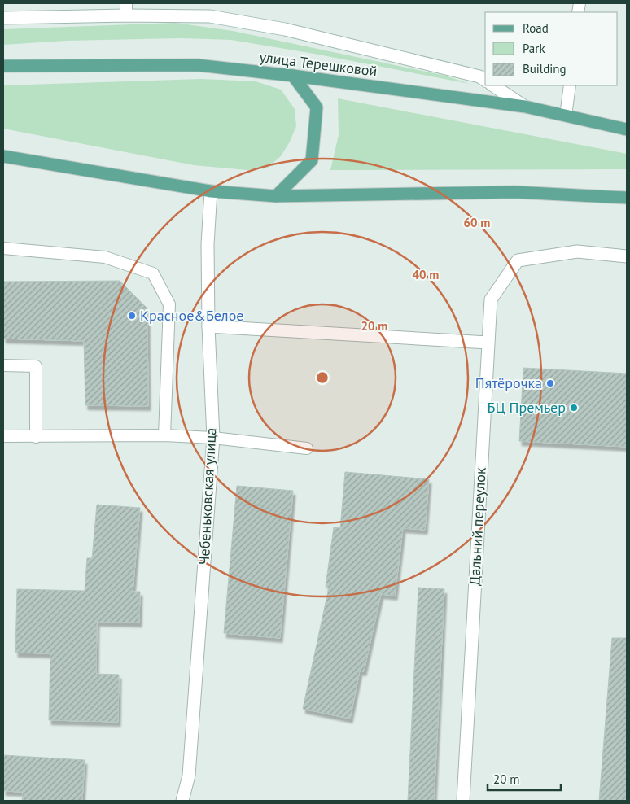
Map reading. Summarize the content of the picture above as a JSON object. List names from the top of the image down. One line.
{"streets":{"main road":["улица Терешковой"],"street":["Чебеньковская улица","Дальний переулок"]},"places":["Красное&Белое","Пятёрочка","БЦ Премьер"],"legend":["Road","Park","Building"],"scale_bar":"20 m","rings":["60 m","40 m","20 m"]}
